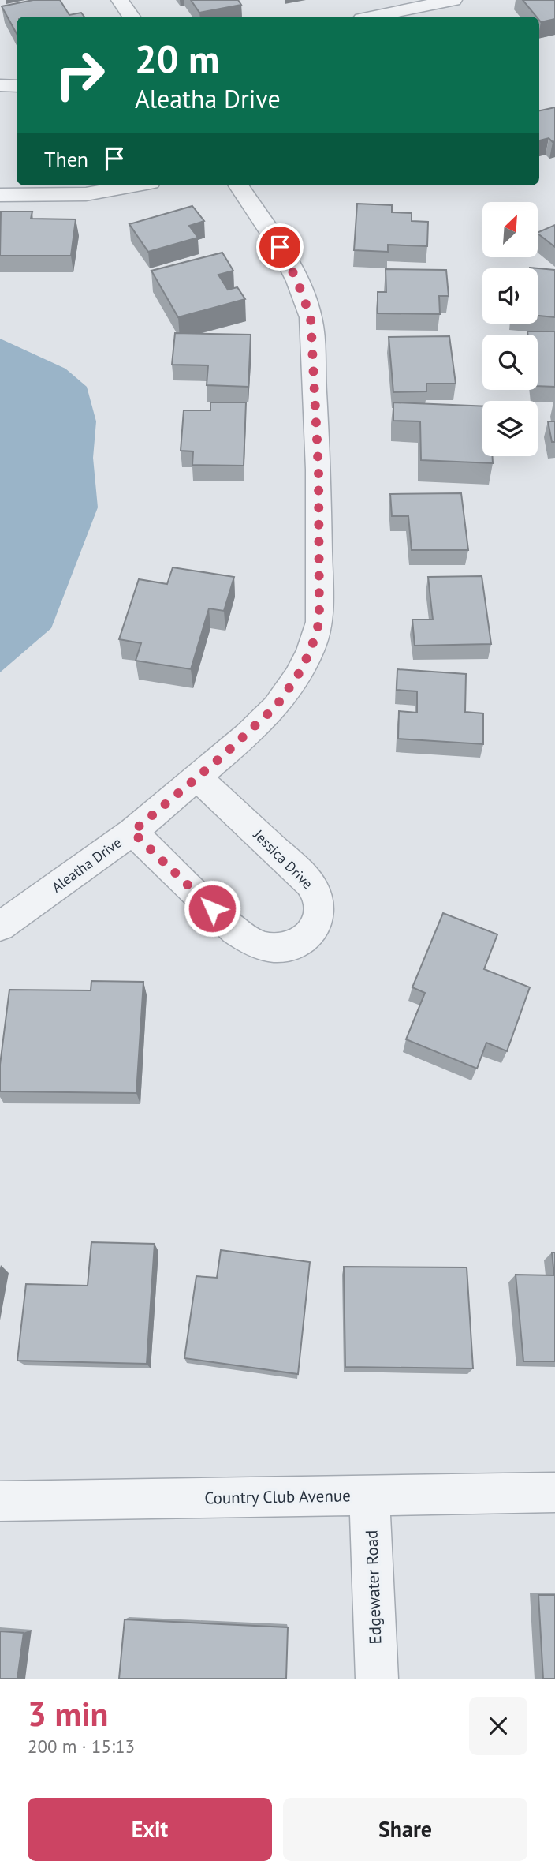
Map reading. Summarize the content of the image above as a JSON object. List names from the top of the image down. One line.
{"streets":{"street":["Jessica Drive","Aleatha Drive","Country Club Avenue","Edgewater Road"]},"crossings":[["Jessica Drive","Aleatha Drive"],["Country Club Avenue","Edgewater Road"]],"north":"top right","page":{"turn":["20 m","Aleatha Drive"],"then":"Then","heading":["3 min","200 m · 15:13"],"buttons":["Exit","Share"]}}
